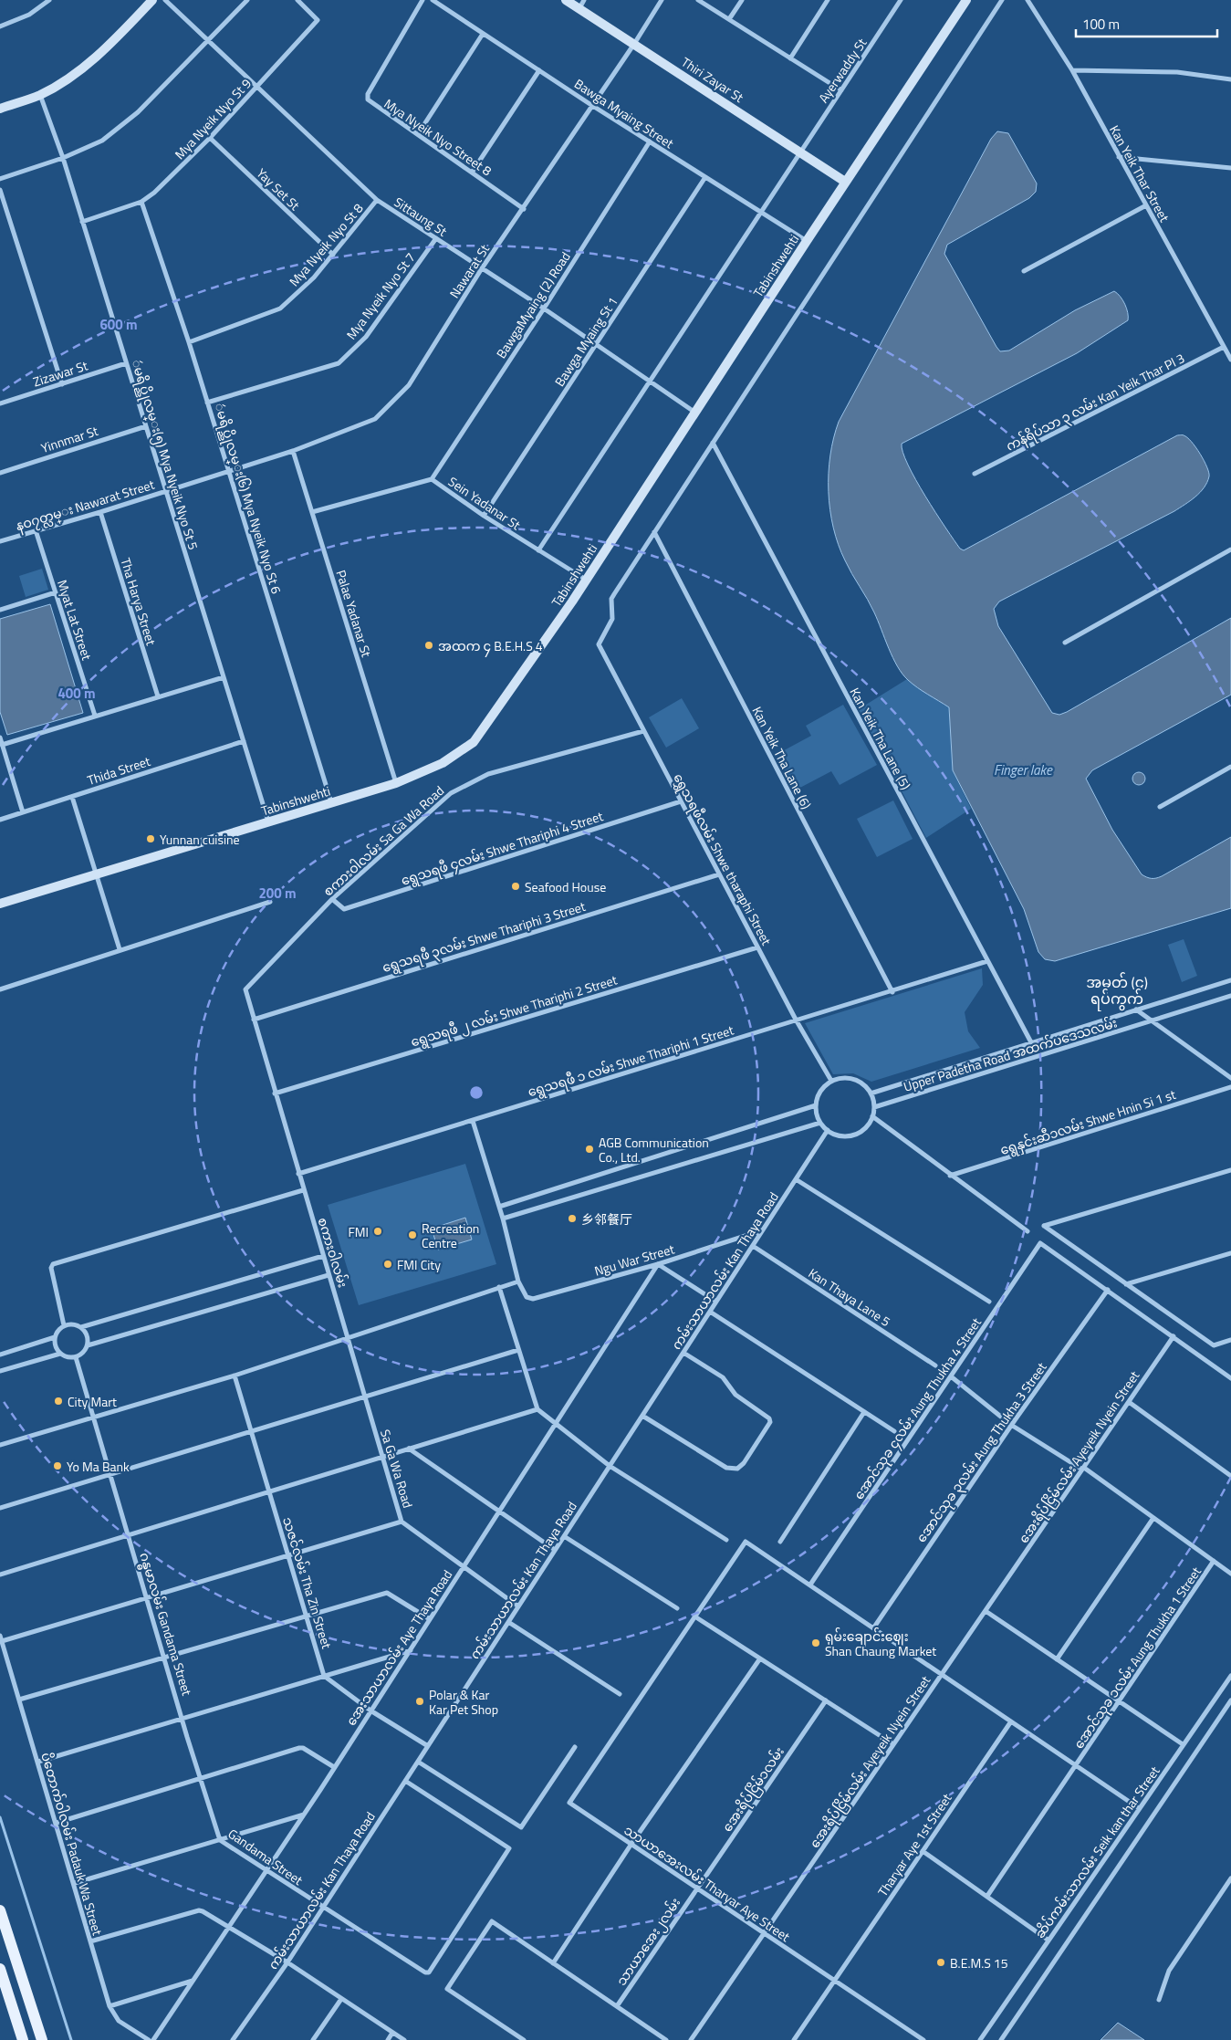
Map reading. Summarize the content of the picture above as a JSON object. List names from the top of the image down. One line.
{"streets":{"main road":["Thiri Zayar St","Tabinshwehti"],"street":["Ayerwaddy St","Bawga Myaing Street","Mya Nyeik Nyo St 9","Mya Nyeik Nyo Street 8","Kan Yeik Thar Street","Yay Set St","Sittaung St","Mya Nyeik Nyo St 8","Nawarat St","Mya Nyeik Nyo St 7","BawgaMyaing (2) Road","Bawga Myaing St 1","Zizawar St","ကန်ရိပ်သာ ၃ လမ်း Kan Yeik Thar Pl 3","Yinnmar St","ဴမရိပ္ညိုလမ္း(၅) Mya Nyeik Nyo St 5","ဴမရိပ္ညိုလမ္း(၆) Mya Nyeik Nyo St 6","Sein Yadanar St","နဝ၇တ္လမ္း Nawarat Street","Tha Harya Street","Palae Yadanar St","Myat Lat Street","Kan Yeik Tha Lane (5)","Kan Yeik Tha Lane (6)","Thida Street","စကားဝါလမ်း Sa Ga Wa Road","ရွေသရဖီ ၄လမ်း Shwe Thariphi 4 Street","ရွှေသရဖီလမ်း Shwe tharaphi Street","ရွေသရဖီ ၃လမ်း Shwe Thariphi 3 Street","ရွေသရဖီ ၂ လမ်း Shwe Thariphi 2 Street","Upper Padetha Road အထက်ပဒေသလမ်း","ရွေသရဖီ ၁ လမ်း Shwe Thariphi 1 Street","ရွေနှင်းဆီ၁လမ်း Shwe Hnin Si 1 st","စကား၀ါလမ်း","Ngu War Street","ကမ်းသာယာလမ်း Kan Thaya Road","Kan Thaya Lane 5","အောင်သုခ ၄လမ်း Aung Thukha 4 Street","အောင်သုခ ၃လမ်း Aung Thukha 3 Street","အေးရိပ်ငြိမ်လမ်း Ayeyeik Nyein Street","Sa Ga Wa Road","သဇင်လမ်း Tha Zin Street","ဂန္ဓမာလမ်း Gandama Street","အေးသာယာလမ်း Aye Thaya Road","အောင်သုခ ၁လမ်း Aung Thukha 1 Street","အေးရိပ်ငြိမ်၁လမ်း","ပိတောက်ဝါလမ်း Padauk Wa Street","Tharyar Aye 1st Street","ဆိပ်ကမ်းသာလမ်း Seik kan thar Street","Gandama Street","သာယာအေးလမ်း Tharyar Aye Street","သာယာအေး၂လမ်း"]},"crossings":[["Ayerwaddy St","Thiri Zayar St"],["Ayerwaddy St","Bawga Myaing Street"],["Ayerwaddy St","Sittaung St"],["Ayerwaddy St","Sein Yadanar St"],["Thiri Zayar St","Tabinshwehti"],["Thiri Zayar St","Nawarat St"],["Bawga Myaing Street","Tabinshwehti"],["Bawga Myaing Street","Nawarat St"],["Bawga Myaing Street","BawgaMyaing (2) Road"],["Bawga Myaing Street","Bawga Myaing St 1"],["Mya Nyeik Nyo St 9","Yay Set St"],["Mya Nyeik Nyo St 9","Sittaung St"],["Mya Nyeik Nyo St 9","ဴမရိပ္ညိုလမ္း(၅) Mya Nyeik Nyo St 5"],["Mya Nyeik Nyo St 9","ဴမရိပ္ညိုလမ္း(၆) Mya Nyeik Nyo St 6"],["Mya Nyeik Nyo Street 8","Nawarat St"],["Kan Yeik Thar Street","ကန်ရိပ်သာ ၃ လမ်း Kan Yeik Thar Pl 3"],["Yay Set St","Mya Nyeik Nyo St 8"],["Sittaung St","Mya Nyeik Nyo St 8"],["Sittaung St","Tabinshwehti"],["Sittaung St","Nawarat St"],["Sittaung St","Mya Nyeik Nyo St 7"],["Sittaung St","BawgaMyaing (2) Road"],["Sittaung St","Bawga Myaing St 1"],["Mya Nyeik Nyo St 8","ဴမရိပ္ညိုလမ္း(၆) Mya Nyeik Nyo St 6"],["Tabinshwehti","ဴမရိပ္ညိုလမ္း(၅) Mya Nyeik Nyo St 5"],["Tabinshwehti","ဴမရိပ္ညိုလမ္း(၆) Mya Nyeik Nyo St 6"],["Tabinshwehti","Sein Yadanar St"],["Tabinshwehti","Palae Yadanar St"],["Nawarat St","ဴမရိပ္ညိုလမ္း(၆) Mya Nyeik Nyo St 6"],["Nawarat St","နဝ၇တ္လမ္း Nawarat Street"],["Nawarat St","Palae Yadanar St"],["Mya Nyeik Nyo St 7","ဴမရိပ္ညိုလမ္း(၆) Mya Nyeik Nyo St 6"],["BawgaMyaing (2) Road","Sein Yadanar St"],["Bawga Myaing St 1","Sein Yadanar St"],["Zizawar St","ဴမရိပ္ညိုလမ္း(၅) Mya Nyeik Nyo St 5"],["Yinnmar St","ဴမရိပ္ညိုလမ္း(၅) Mya Nyeik Nyo St 5"],["ဴမရိပ္ညိုလမ္း(၅) Mya Nyeik Nyo St 5","နဝ၇တ္လမ္း Nawarat Street"],["ဴမရိပ္ညိုလမ္း(၅) Mya Nyeik Nyo St 5","Thida Street"],["ဴမရိပ္ညိုလမ္း(၆) Mya Nyeik Nyo St 6","နဝ၇တ္လမ္း Nawarat Street"],["Sein Yadanar St","Palae Yadanar St"],["နဝ၇တ္လမ္း Nawarat Street","Tha Harya Street"],["နဝ၇တ္လမ္း Nawarat Street","Myat Lat Street"],["Kan Yeik Tha Lane (5)","ရွေသရဖီ ၁ လမ်း Shwe Thariphi 1 Street"],["Kan Yeik Tha Lane (6)","ရွှေသရဖီလမ်း Shwe tharaphi Street"],["Kan Yeik Tha Lane (6)","ရွေသရဖီ ၁ လမ်း Shwe Thariphi 1 Street"],["စကားဝါလမ်း Sa Ga Wa Road","ရွေသရဖီ ၄လမ်း Shwe Thariphi 4 Street"],["စကားဝါလမ်း Sa Ga Wa Road","ရွှေသရဖီလမ်း Shwe tharaphi Street"],["စကားဝါလမ်း Sa Ga Wa Road","ရွေသရဖီ ၃လမ်း Shwe Thariphi 3 Street"],["စကားဝါလမ်း Sa Ga Wa Road","ရွေသရဖီ ၂ လမ်း Shwe Thariphi 2 Street"],["စကားဝါလမ်း Sa Ga Wa Road","ရွေသရဖီ ၁ လမ်း Shwe Thariphi 1 Street"],["စကားဝါလမ်း Sa Ga Wa Road","စကား၀ါလမ်း"],["ရွေသရဖီ ၄လမ်း Shwe Thariphi 4 Street","ရွှေသရဖီလမ်း Shwe tharaphi Street"],["ရွှေသရဖီလမ်း Shwe tharaphi Street","ရွေသရဖီ ၃လမ်း Shwe Thariphi 3 Street"],["ရွှေသရဖီလမ်း Shwe tharaphi Street","ရွေသရဖီ ၂ လမ်း Shwe Thariphi 2 Street"],["ရွှေသရဖီလမ်း Shwe tharaphi Street","Upper Padetha Road အထက်ပဒေသလမ်း"],["ရွှေသရဖီလမ်း Shwe tharaphi Street","ရွေသရဖီ ၁ လမ်း Shwe Thariphi 1 Street"],["ရွှေသရဖီလမ်း Shwe tharaphi Street","ကမ်းသာယာလမ်း Kan Thaya Road"],["Upper Padetha Road အထက်ပဒေသလမ်း","ကမ်းသာယာလမ်း Kan Thaya Road"],["ရွေသရဖီ ၁ လမ်း Shwe Thariphi 1 Street","စကား၀ါလမ်း"],["စကား၀ါလမ်း","Sa Ga Wa Road"],["Ngu War Street","ကမ်းသာယာလမ်း Kan Thaya Road"],["Ngu War Street","အေးသာယာလမ်း Aye Thaya Road"],["ကမ်းသာယာလမ်း Kan Thaya Road","Kan Thaya Lane 5"],["ကမ်းသာယာလမ်း Kan Thaya Road","Sa Ga Wa Road"],["ကမ်းသာယာလမ်း Kan Thaya Road","Gandama Street"],["အောင်သုခ ၄လမ်း Aung Thukha 4 Street","အောင်သုခ ၃လမ်း Aung Thukha 3 Street"],["အေးရိပ်ငြိမ်လမ်း Ayeyeik Nyein Street","သာယာအေးလမ်း Tharyar Aye Street"],["Sa Ga Wa Road","အေးသာယာလမ်း Aye Thaya Road"],["ဂန္ဓမာလမ်း Gandama Street","Gandama Street"],["အေးသာယာလမ်း Aye Thaya Road","Gandama Street"],["အေးရိပ်ငြိမ်၁လမ်း","သာယာအေးလမ်း Tharyar Aye Street"],["အေးရိပ်ငြိမ်၁လမ်း","သာယာအေး၂လမ်း"],["Tharyar Aye 1st Street","သာယာအေးလမ်း Tharyar Aye Street"],["သာယာအေးလမ်း Tharyar Aye Street","သာယာအေး၂လမ်း"]],"districts":["အမှတ် (၄) ရပ်ကွက်"],"water":["Finger lake"],"places":["အထက ၄ B.E.H.S 4","Yunnan cuisine","Seafood House","AGB Communication Co., Ltd.","乡邻餐厅","FMI","Recreation Centre","FMI City","City Mart","Yo Ma Bank","ရှမ်းချောင်းဈေး Shan Chaung Market","Polar & Kar Kar Pet Shop","B.E.M.S 15"],"scale_bar":"100 m","rings":["600 m","400 m","200 m"]}
